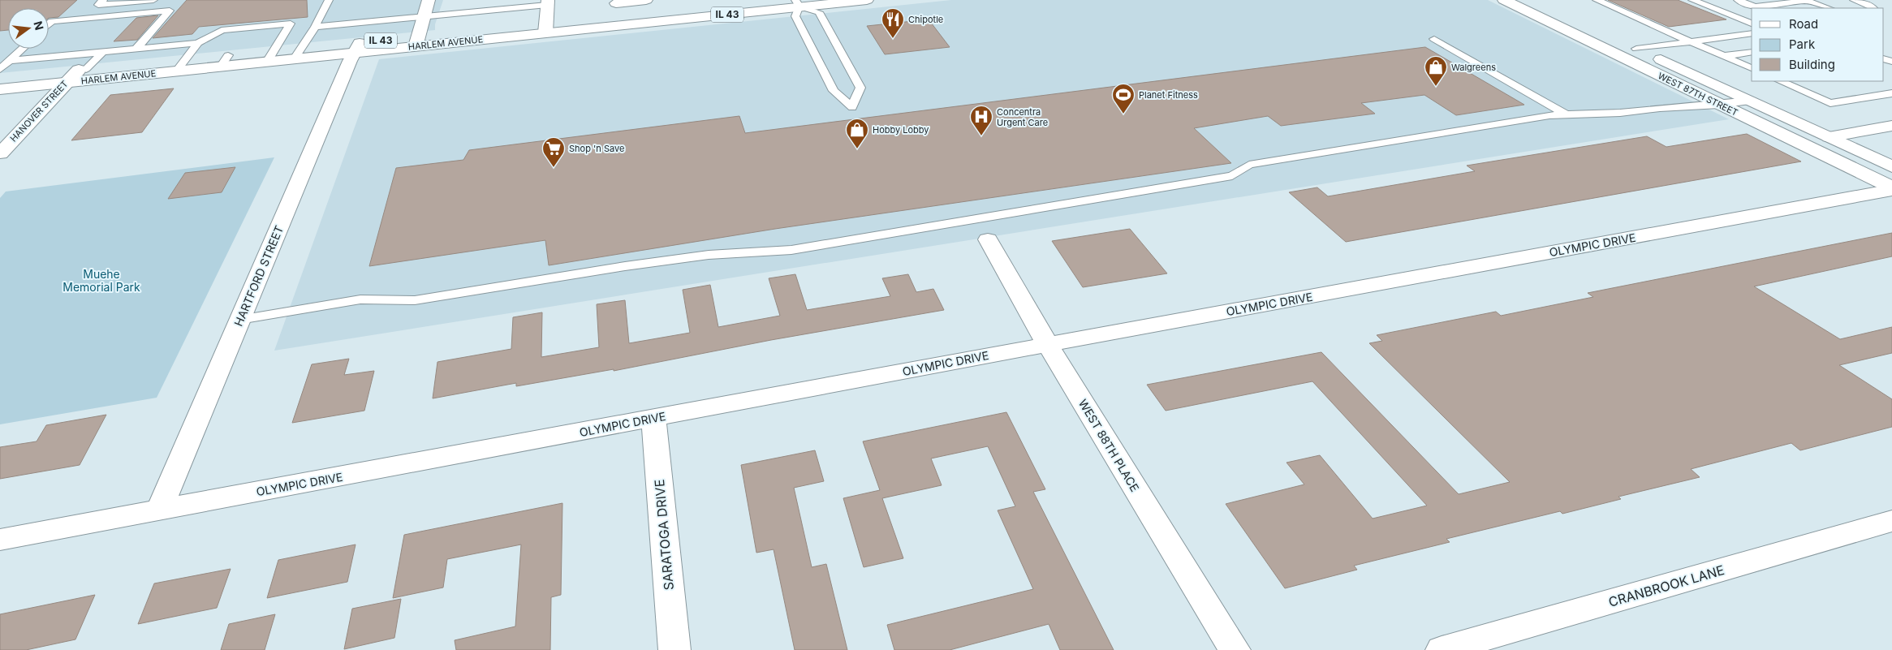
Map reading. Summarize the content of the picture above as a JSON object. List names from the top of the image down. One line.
{"streets":{"street":["IL 43","HARLEM AVENUE","WEST 87TH STREET","HANOVER STREET","OLYMPIC DRIVE","HARTFORD STREET","WEST 88TH PLACE","SARATOGA DRIVE","CRANBROOK LANE"]},"crossings":[["HARLEM AVENUE","HANOVER STREET"],["HARLEM AVENUE","HARTFORD STREET"],["WEST 87TH STREET","OLYMPIC DRIVE"],["OLYMPIC DRIVE","HARTFORD STREET"],["OLYMPIC DRIVE","WEST 88TH PLACE"],["OLYMPIC DRIVE","SARATOGA DRIVE"]],"parks":["Muehe Memorial Park"],"places":{"restaurant":["Chipotle"],"shop":["Walgreens","Hobby Lobby"],"sports":["Planet Fitness"],"hospital":["Concentra Urgent Care"],"supermarket":["Shop 'n Save"]},"legend":["Road","Park","Building"],"north":"right"}
